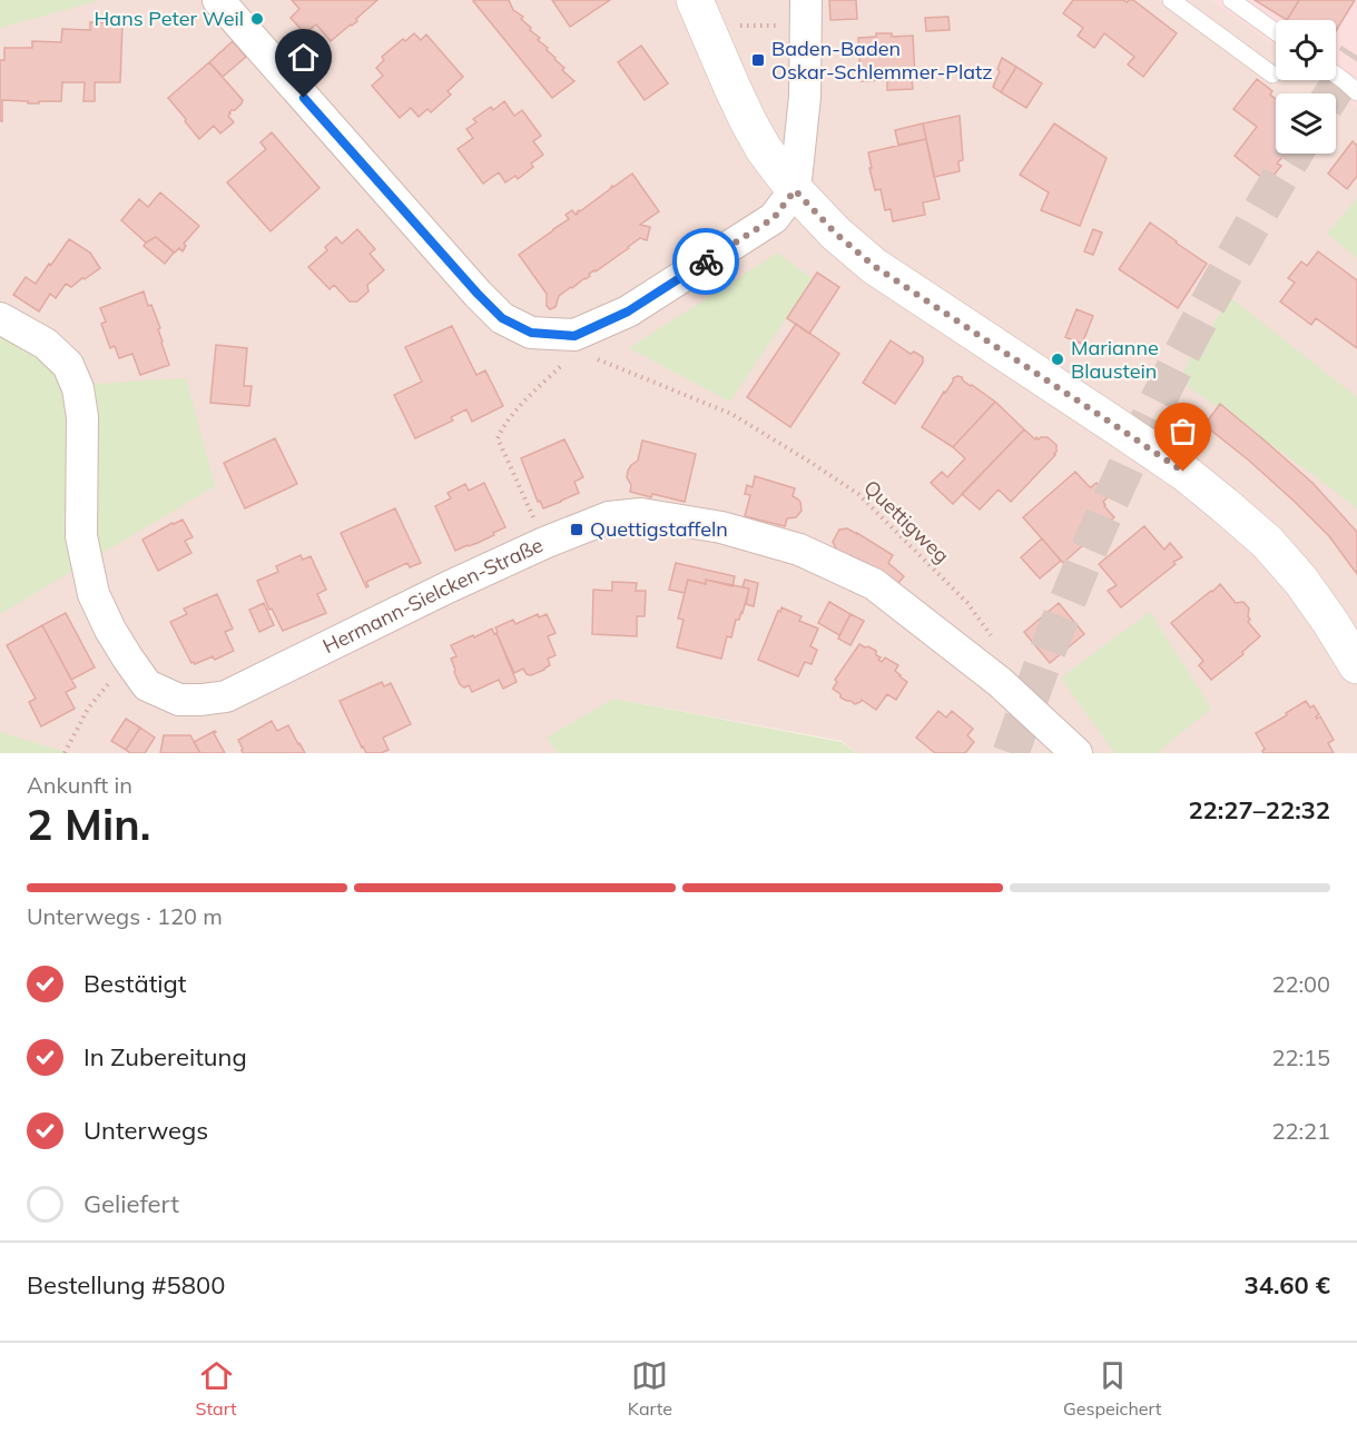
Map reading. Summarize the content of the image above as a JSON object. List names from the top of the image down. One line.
{"streets":{"street":["Hermann-Sielcken-Straße"],"path":["Quettigweg"]},"places":{"other":["Hans Peter Weil","Marianne Blaustein"],"transit":["Baden-Baden Oskar-Schlemmer-Platz","Quettigstaffeln"]},"page":{"heading":["2 Min.","Ankunft in","22:27–22:32"],"panel":["Bestellung #5800","34.60 €"],"bar":"Unterwegs · 120 m","list":[["Bestätigt","22:00"],["In Zubereitung","22:15"],["Unterwegs","22:21"],"Geliefert"],"tabs":["Start","Karte","Gespeichert"]}}
